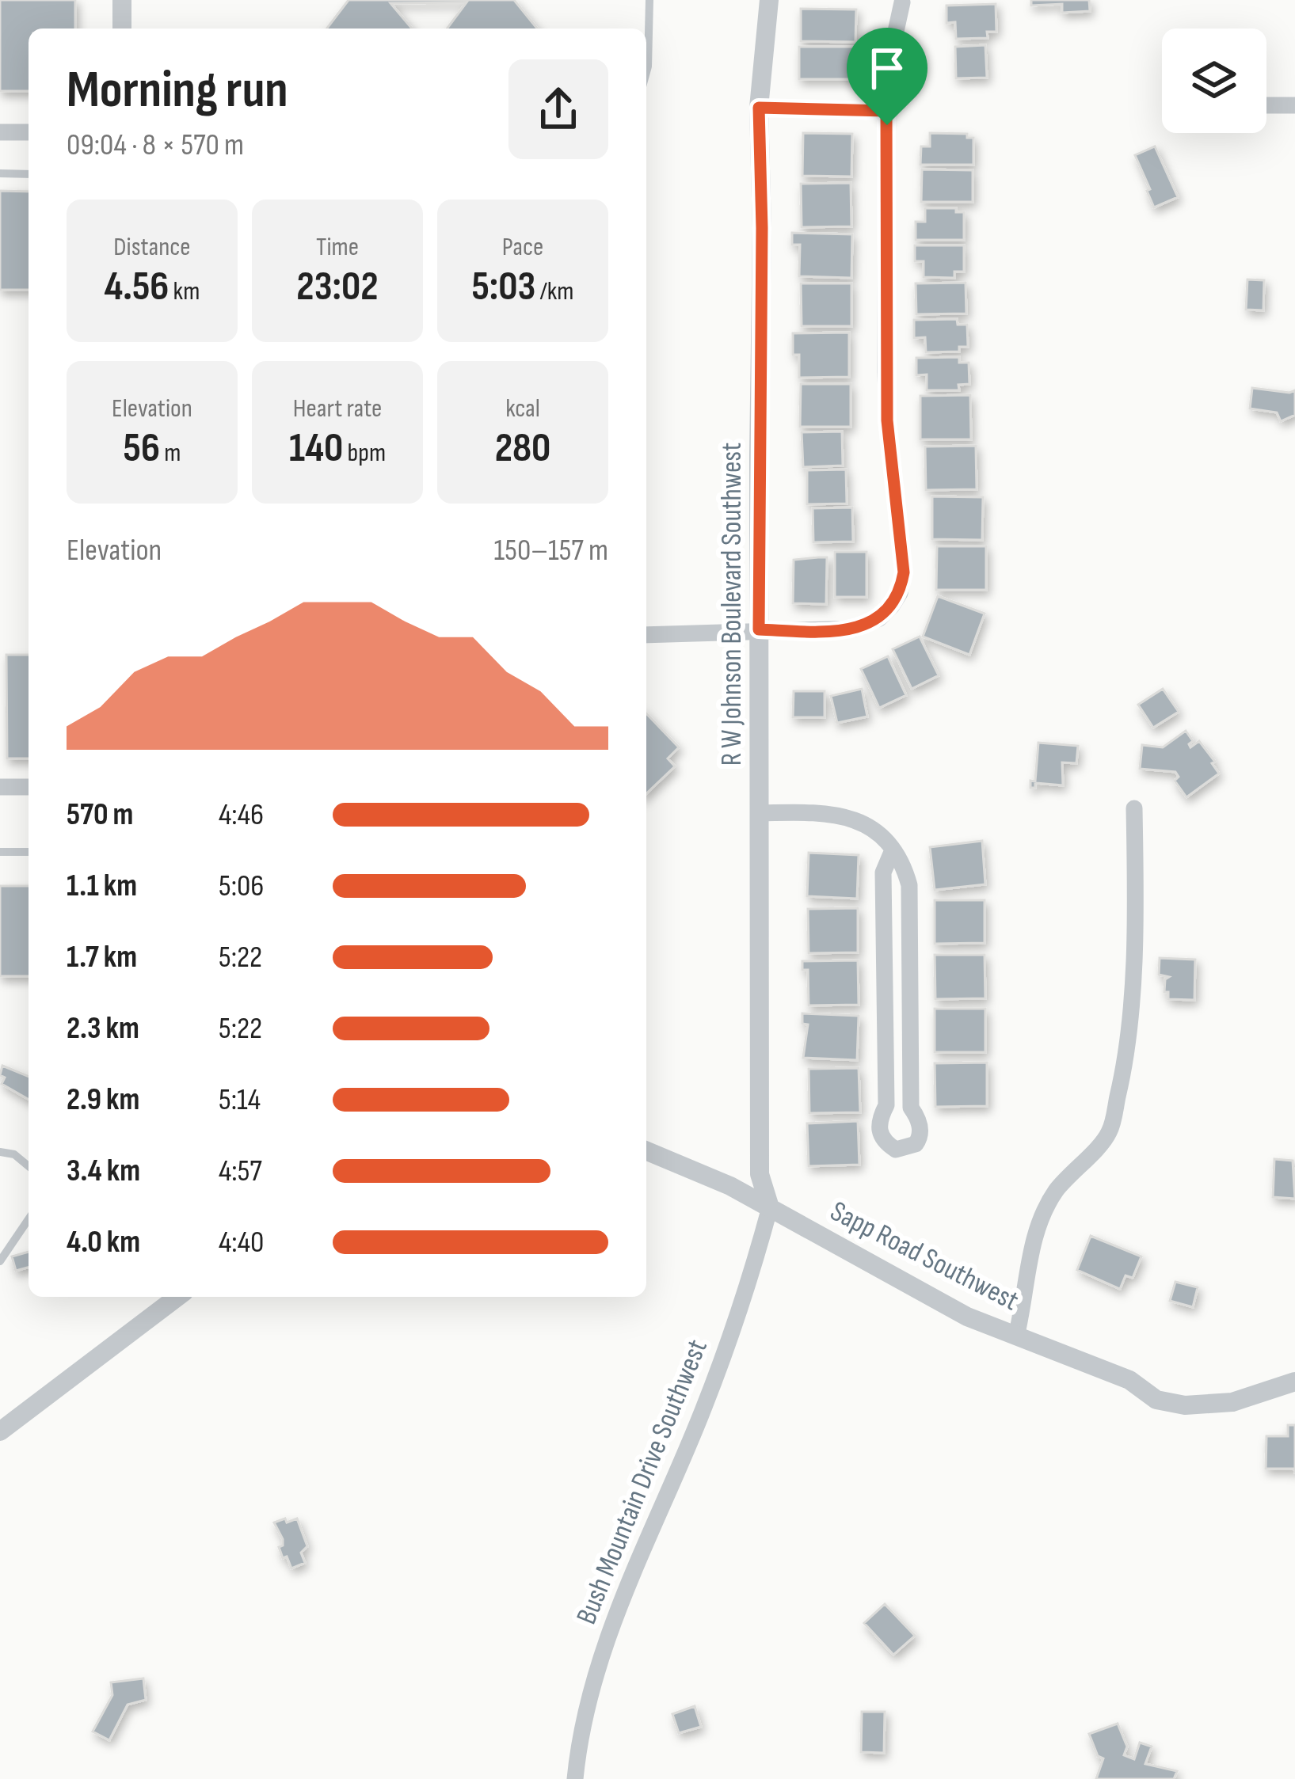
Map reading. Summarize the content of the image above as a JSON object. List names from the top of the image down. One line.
{"streets":{"street":["R W Johnson Boulevard Southwest","Sapp Road Southwest","Bush Mountain Drive Southwest"]},"crossings":[["R W Johnson Boulevard Southwest","Sapp Road Southwest"],["R W Johnson Boulevard Southwest","Bush Mountain Drive Southwest"],["Sapp Road Southwest","Bush Mountain Drive Southwest"]],"page":{"heading":["Morning run","09:04 · 8 × 570 m"],"stats":[["Distance","4.56 km"],["Time","23:02"],["Pace","5:03 /km"],["Elevation","56 m"],["Heart rate","140 bpm"],["kcal","280"]],"chart":["Elevation","150–157 m"],"list":[{"name":"570 m","note":"4:46"},{"name":"1.1 km","note":"5:06"},{"name":"1.7 km","note":"5:22"},{"name":"2.3 km","note":"5:22"},{"name":"2.9 km","note":"5:14"},{"name":"3.4 km","note":"4:57"},{"name":"4.0 km","note":"4:40"}]}}
